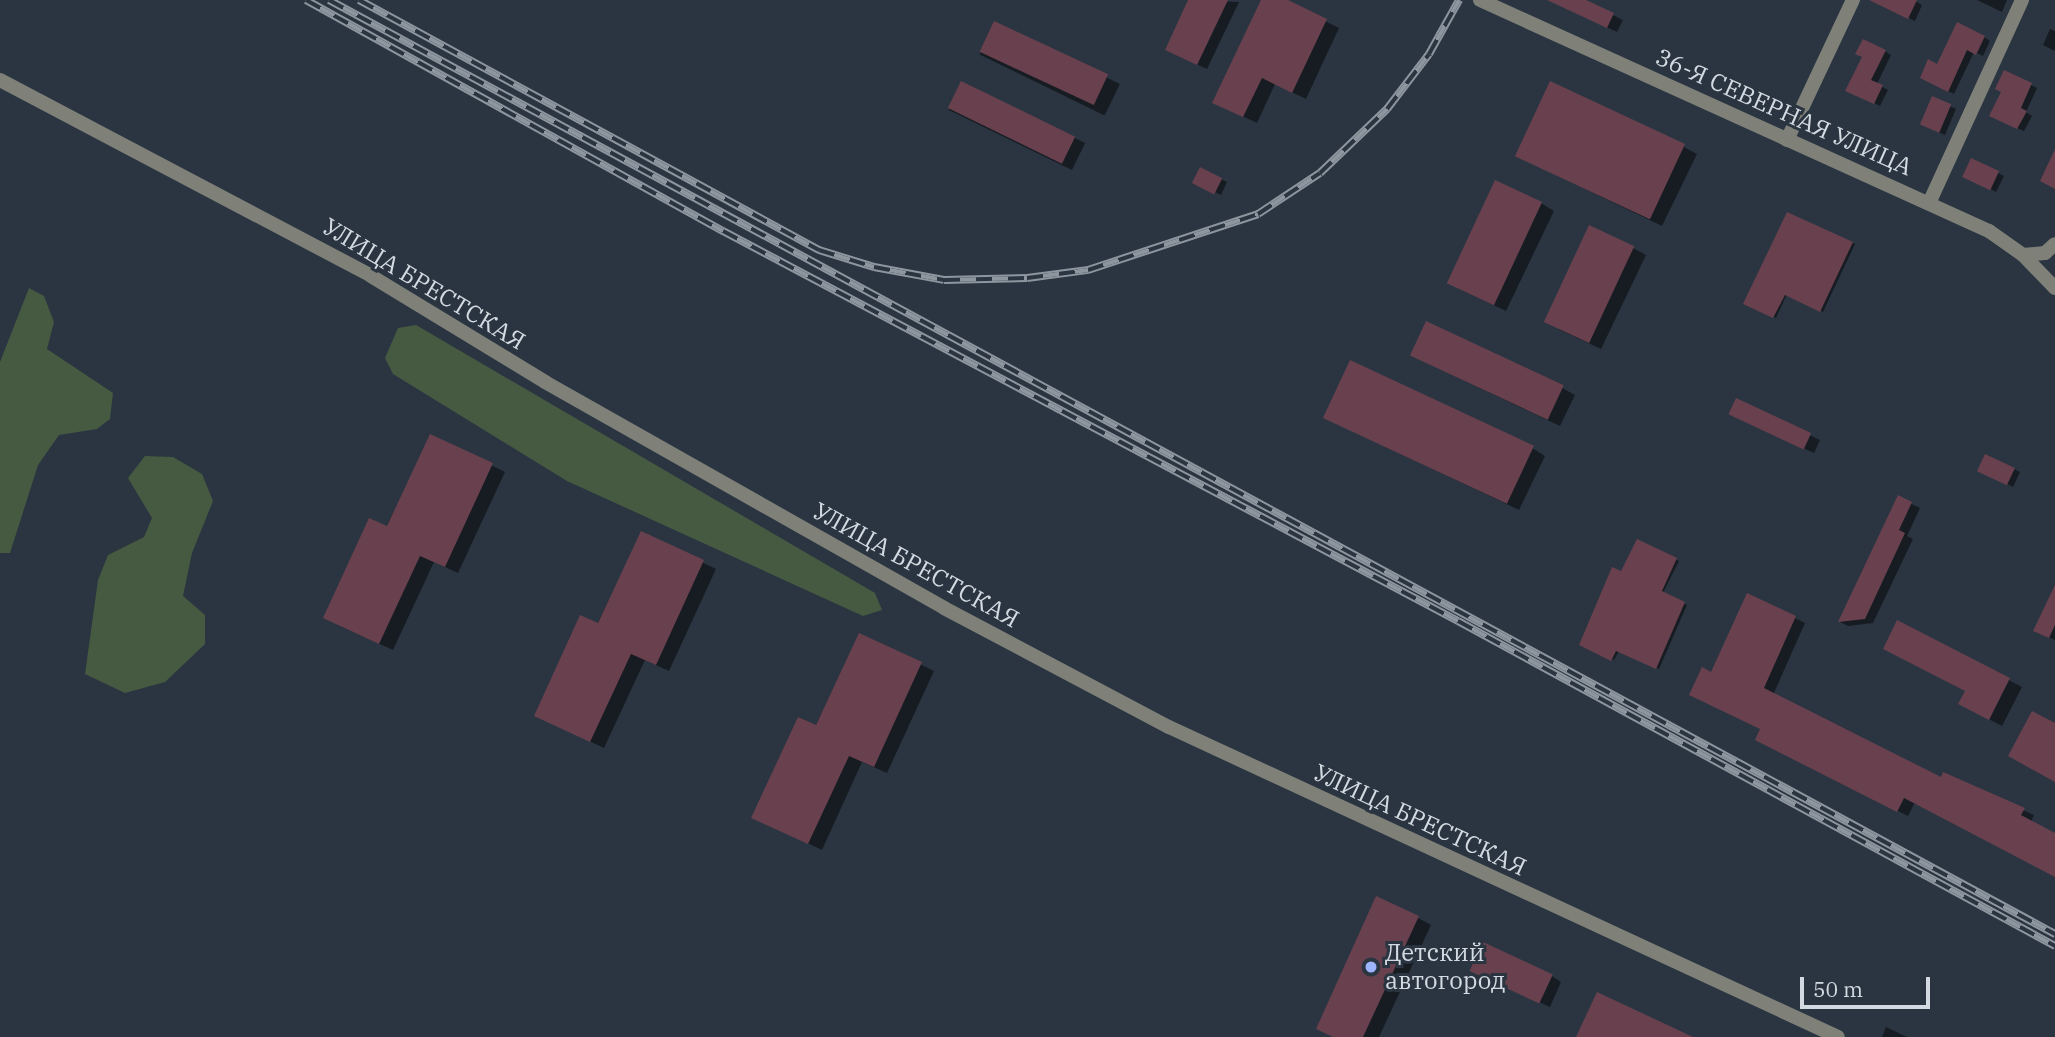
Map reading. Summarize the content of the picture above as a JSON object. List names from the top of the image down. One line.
{"streets":{"street":["36-Я СЕВЕРНАЯ УЛИЦА","УЛИЦА БРЕСТСКАЯ"]},"places":["Детский автогород"],"scale_bar":"50 m"}
